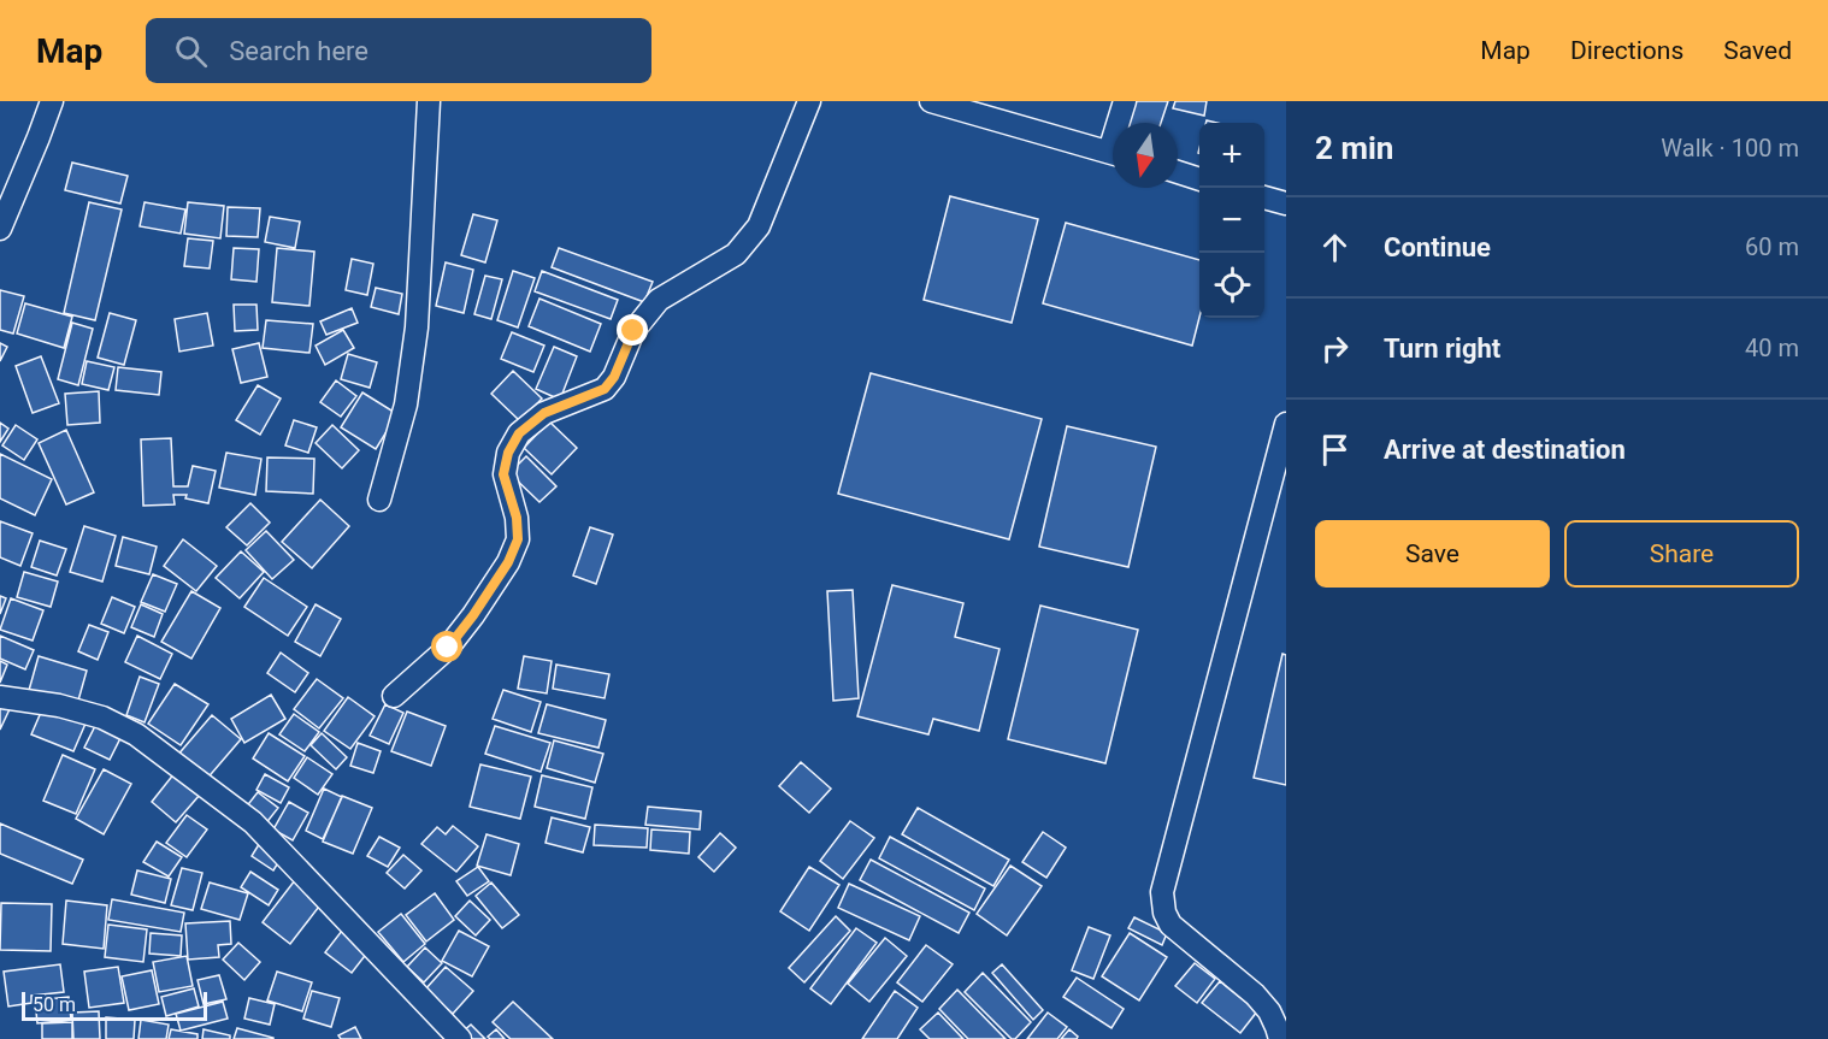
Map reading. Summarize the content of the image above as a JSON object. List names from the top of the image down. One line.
{"scale_bar":"50 m","north":"bottom","page":{"header":"Map","search":"Search here","nav":["Map","Directions","Saved"],"heading":["2 min","Walk · 100 m"],"map_buttons":["+","−"],"list":[["Continue","60 m"],["Turn right","40 m"],"Arrive at destination"],"buttons":["Save","Share"],"scale":"50 m"}}
